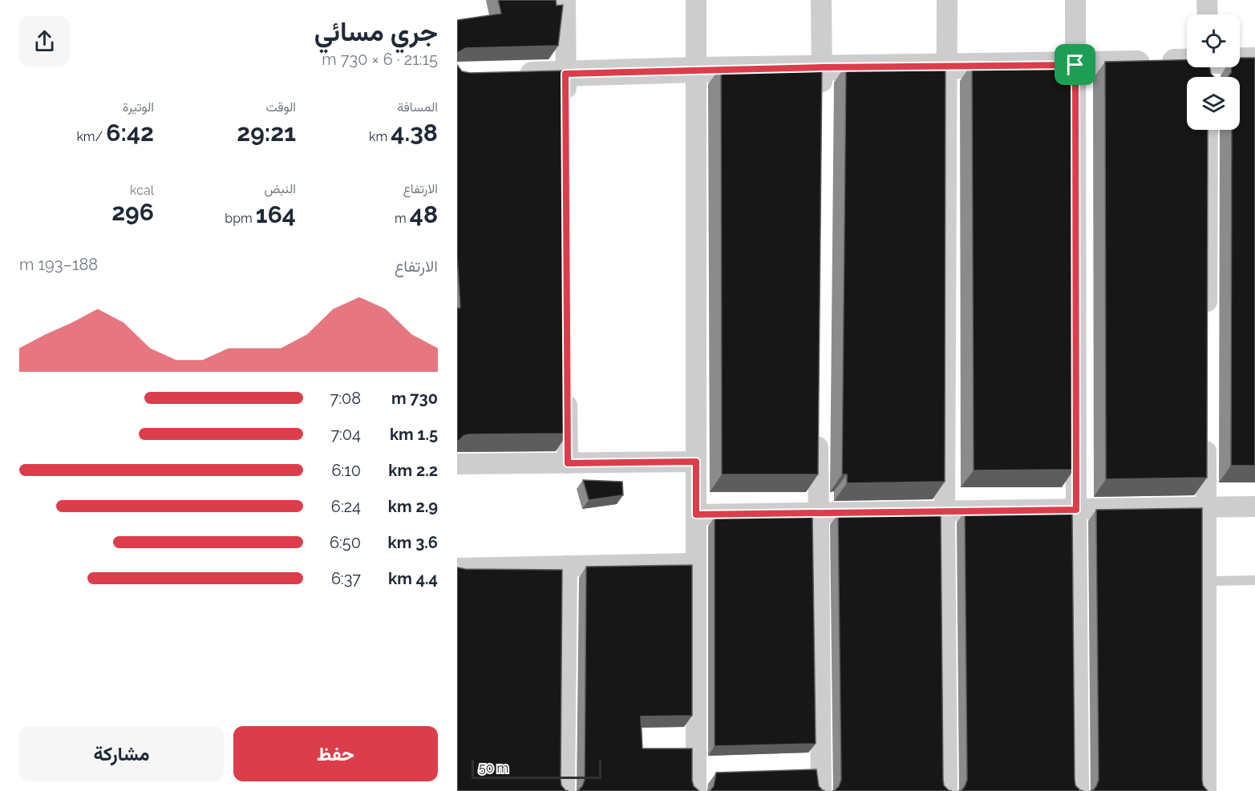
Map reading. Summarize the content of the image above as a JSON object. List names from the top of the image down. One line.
{"scale_bar":"50 m","page":{"heading":["جري مسائي","21:15 · 6 × 730 m"],"stats":[["المسافة","4.38 km"],["الوقت","29:21"],["الوتيرة","6:42 /km"],["الارتفاع","48 m"],["النبض","164 bpm"],["kcal","296"]],"chart":["الارتفاع","188–193 m"],"list":[{"name":"730 m","note":"7:08"},{"name":"1.5 km","note":"7:04"},{"name":"2.2 km","note":"6:10"},{"name":"2.9 km","note":"6:24"},{"name":"3.6 km","note":"6:50"},{"name":"4.4 km","note":"6:37"}],"buttons":["حفظ","مشاركة"],"scale":"50 m"}}
